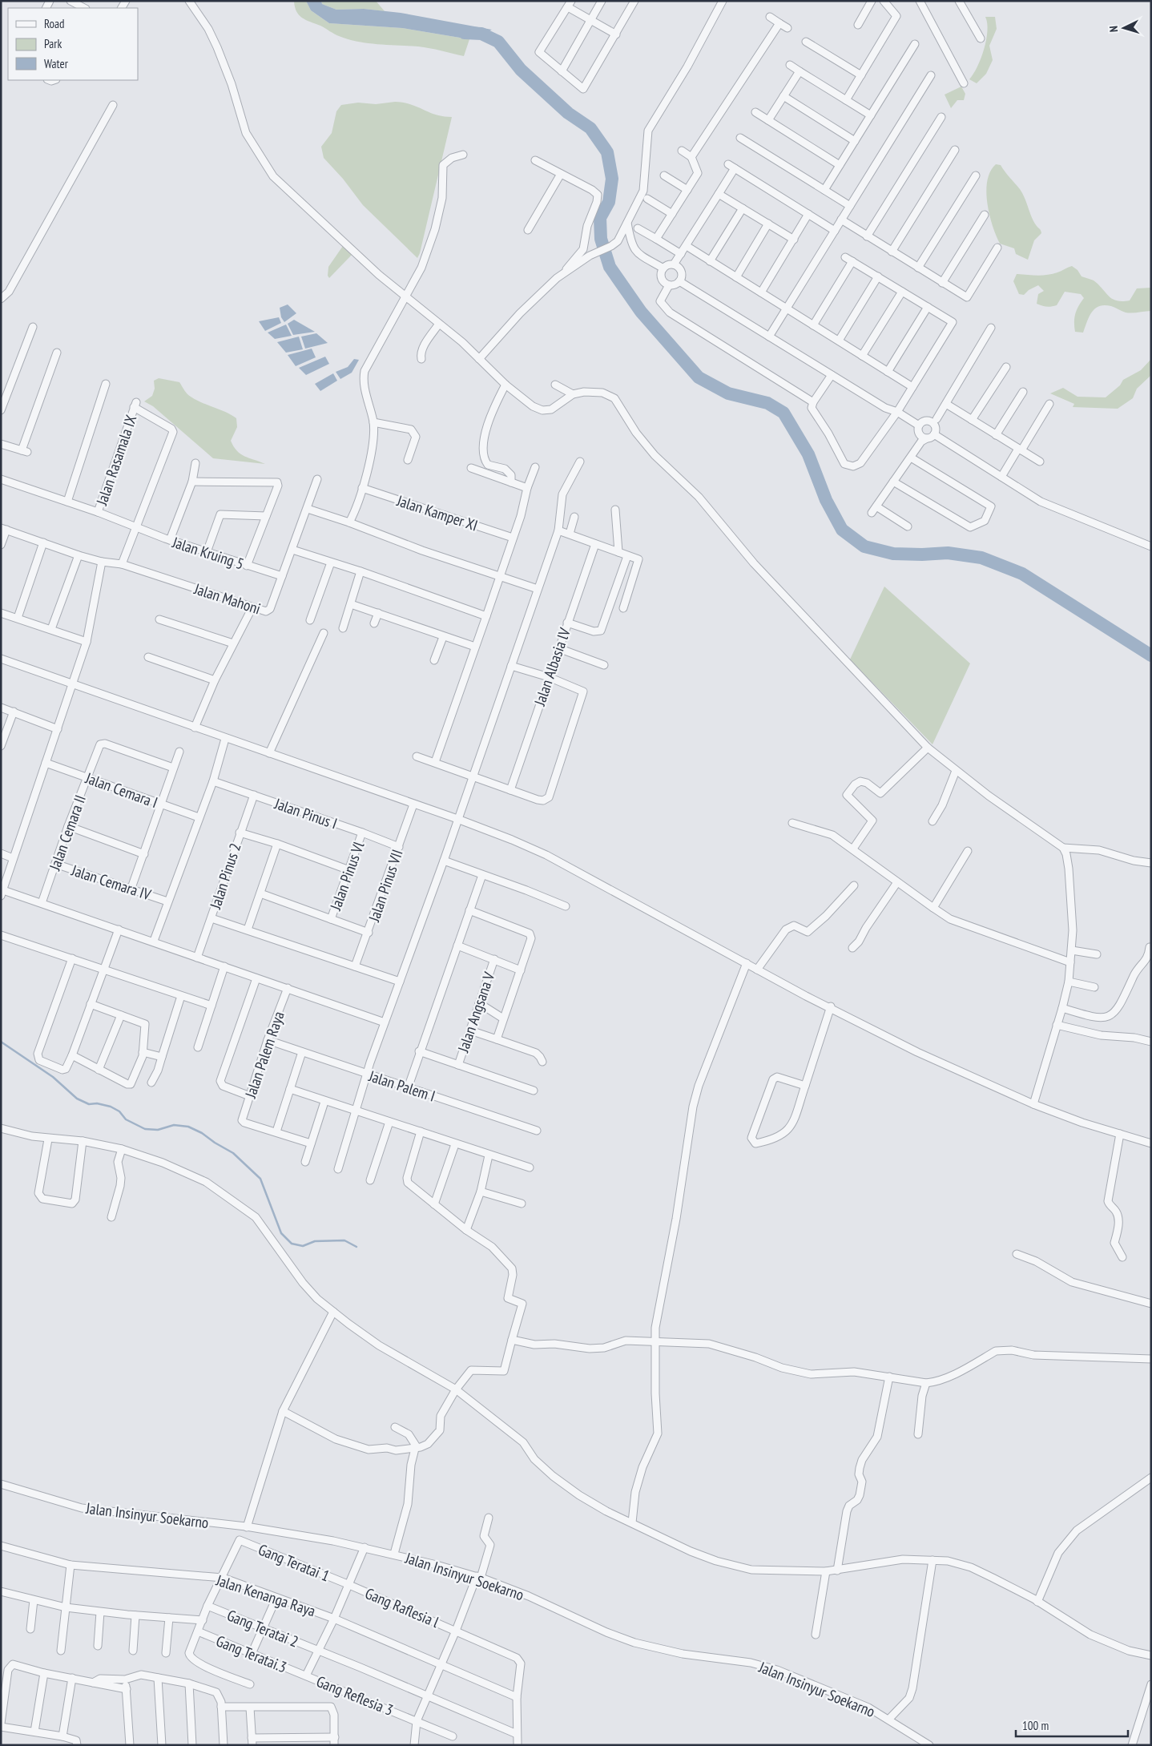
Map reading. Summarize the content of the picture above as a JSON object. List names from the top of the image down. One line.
{"streets":{"street":["Jalan Rasamala IX","Jalan Kamper XI","Jalan Kruing 5","Jalan Mahoni","Jalan Albasia lV","Jalan Cemara I","Jalan Pinus I","Jalan Cemara II","Jalan Pinus 2","Jalan Pinus Vl","Jalan Cemara IV","Jalan Pinus VII","Jalan Angsana V","Jalan Palem Raya","Jalan Palem I","Jalan Insinyur Soekarno","Gang Teratai 1","Jalan Kenanga Raya","Gang Raflesia l","Gang Teratai 2","Gang Teratai.3","Gang Reflesia 3"]},"crossings":[["Jalan Rasamala IX","Jalan Kruing 5"],["Jalan Kruing 5","Jalan Mahoni"],["Jalan Cemara I","Jalan Cemara II"],["Jalan Pinus I","Jalan Pinus 2"],["Jalan Pinus I","Jalan Pinus Vl"],["Jalan Pinus I","Jalan Pinus VII"],["Jalan Cemara II","Jalan Cemara IV"],["Jalan Palem Raya","Jalan Palem I"],["Gang Teratai 1","Jalan Kenanga Raya"],["Gang Teratai 1","Gang Raflesia l"],["Jalan Kenanga Raya","Gang Raflesia l"],["Gang Teratai.3","Gang Reflesia 3"]],"legend":["Road","Park","Water"],"scale_bar":"100 m","north":"left"}
